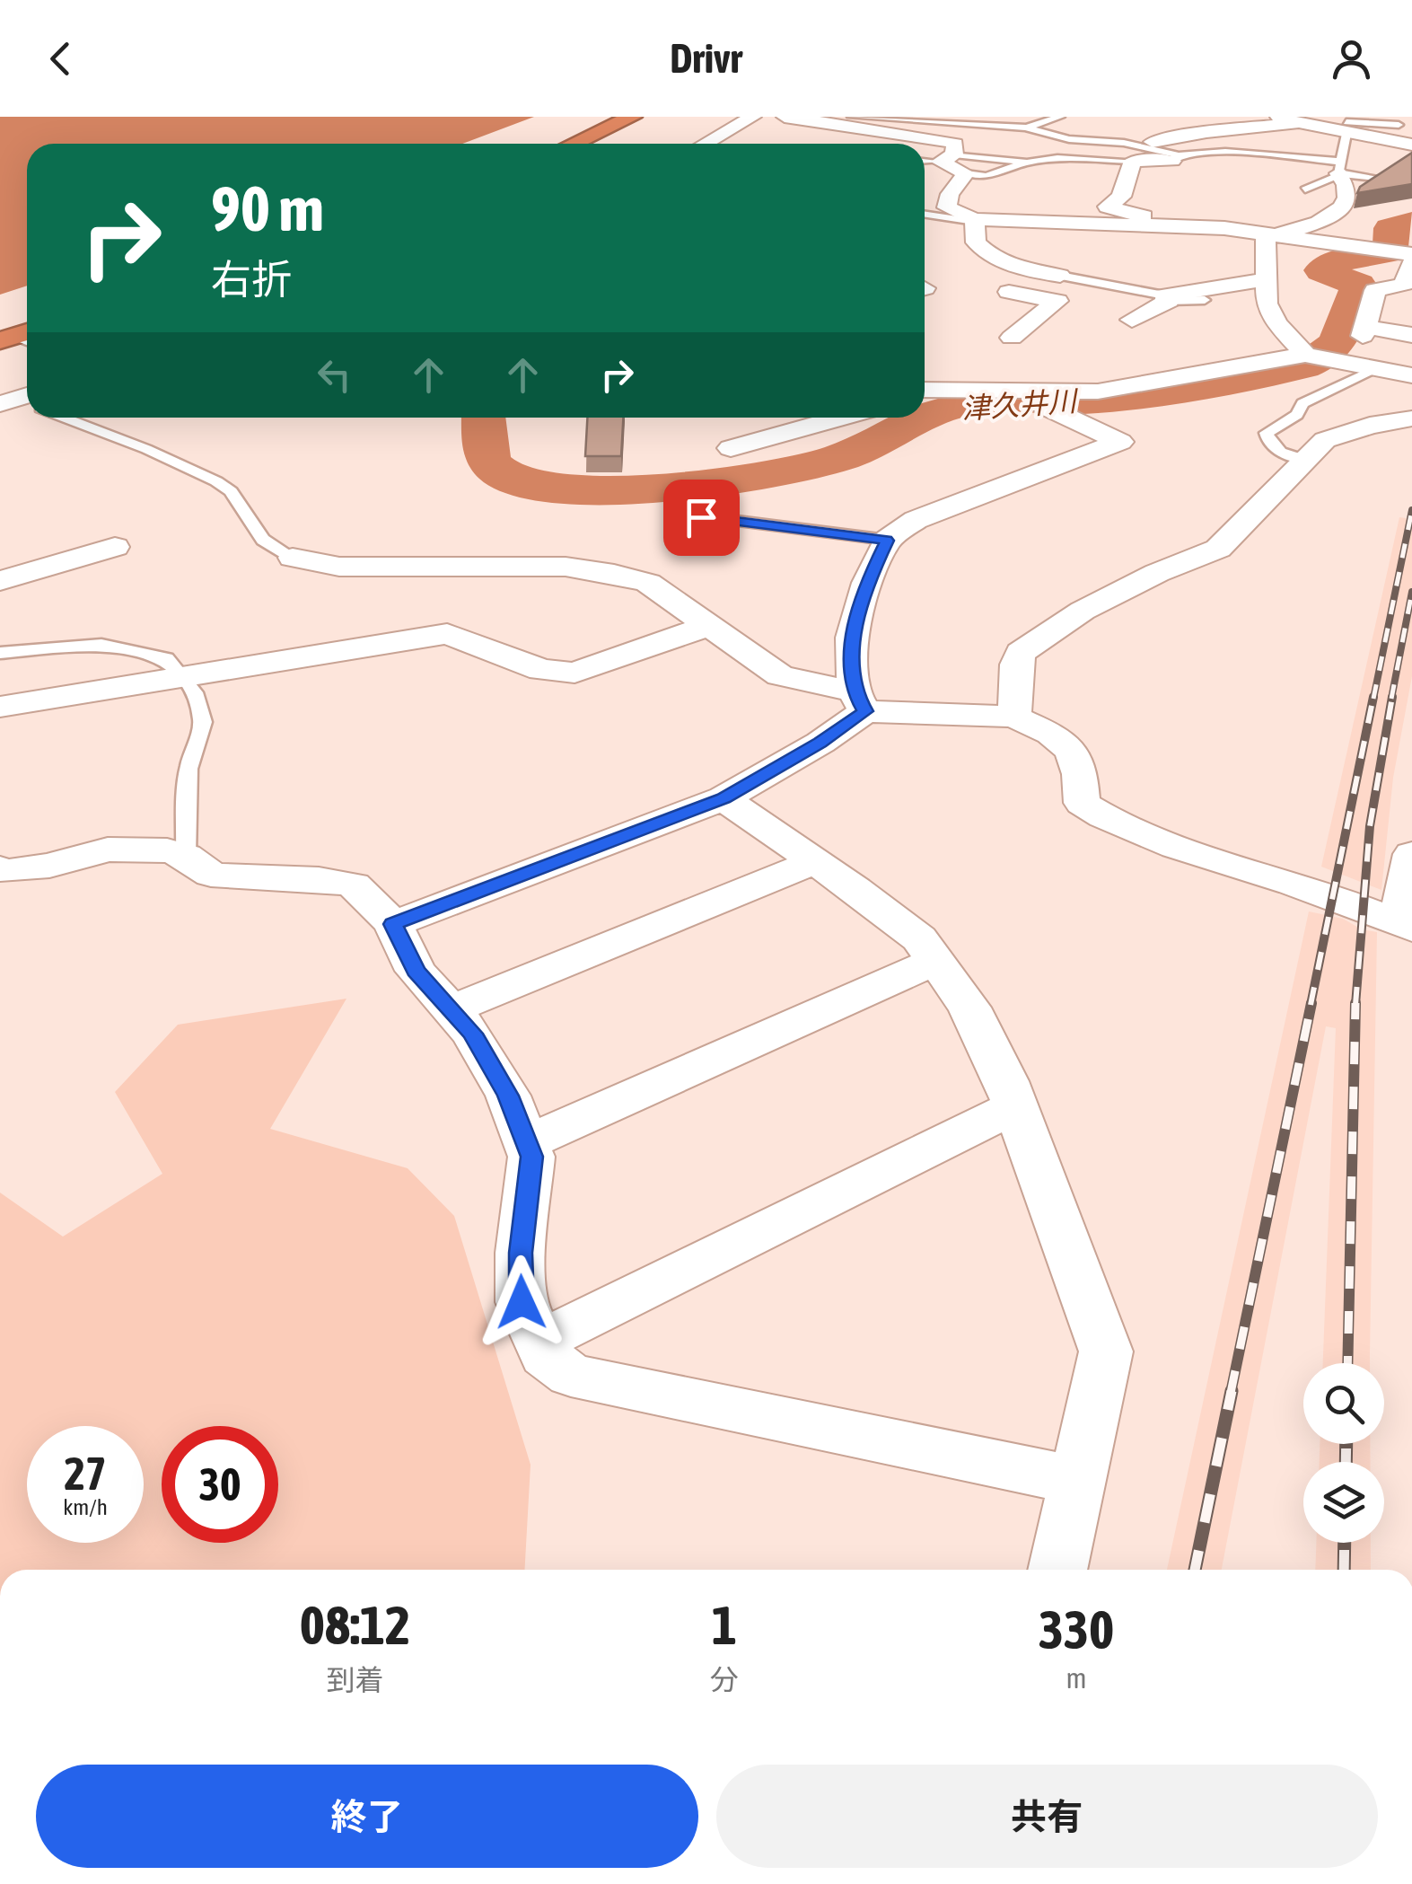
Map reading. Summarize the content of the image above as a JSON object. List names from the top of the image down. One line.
{"water":["津久井川"],"page":{"header":"Drivr","turn":["90 m","右折"],"speed":"27 km/h","limit":"30","eta":["08:12","到着","1","分","330","m"],"buttons":["終了","共有"]}}
